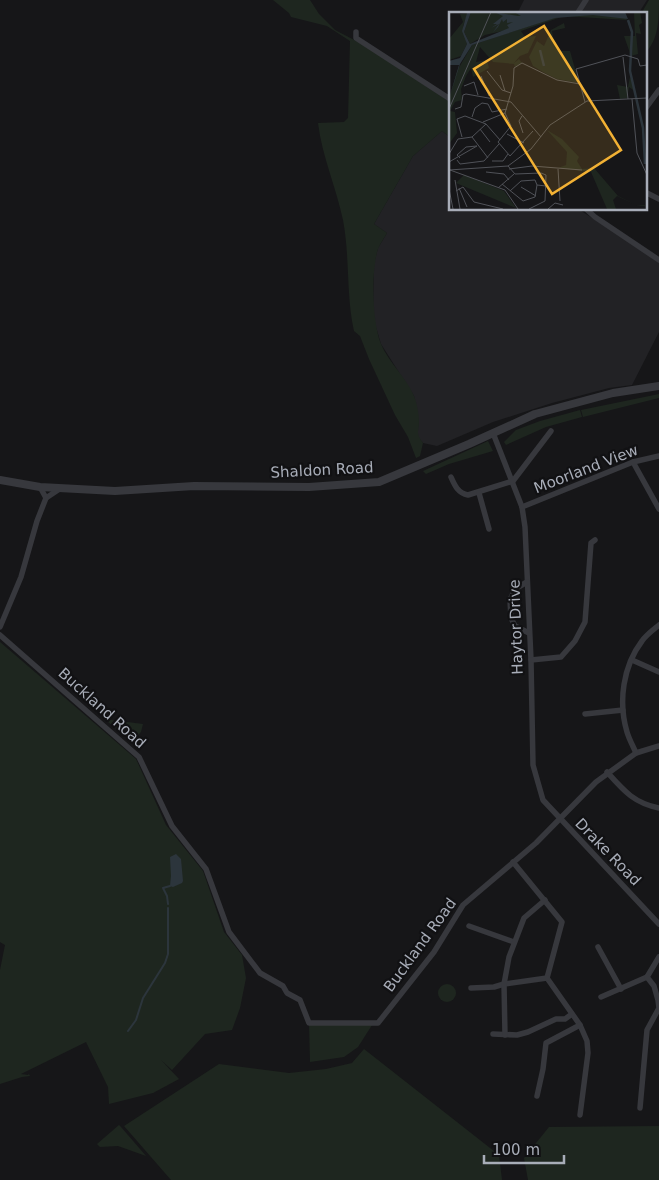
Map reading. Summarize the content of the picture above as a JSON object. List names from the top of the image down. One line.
{"streets":{"street":["Moorland View","Shaldon Road","Haytor Drive","Buckland Road","Drake Road"]},"crossings":[["Moorland View","Haytor Drive"],["Shaldon Road","Haytor Drive"],["Haytor Drive","Drake Road"]],"scale_bar":"100 m"}
